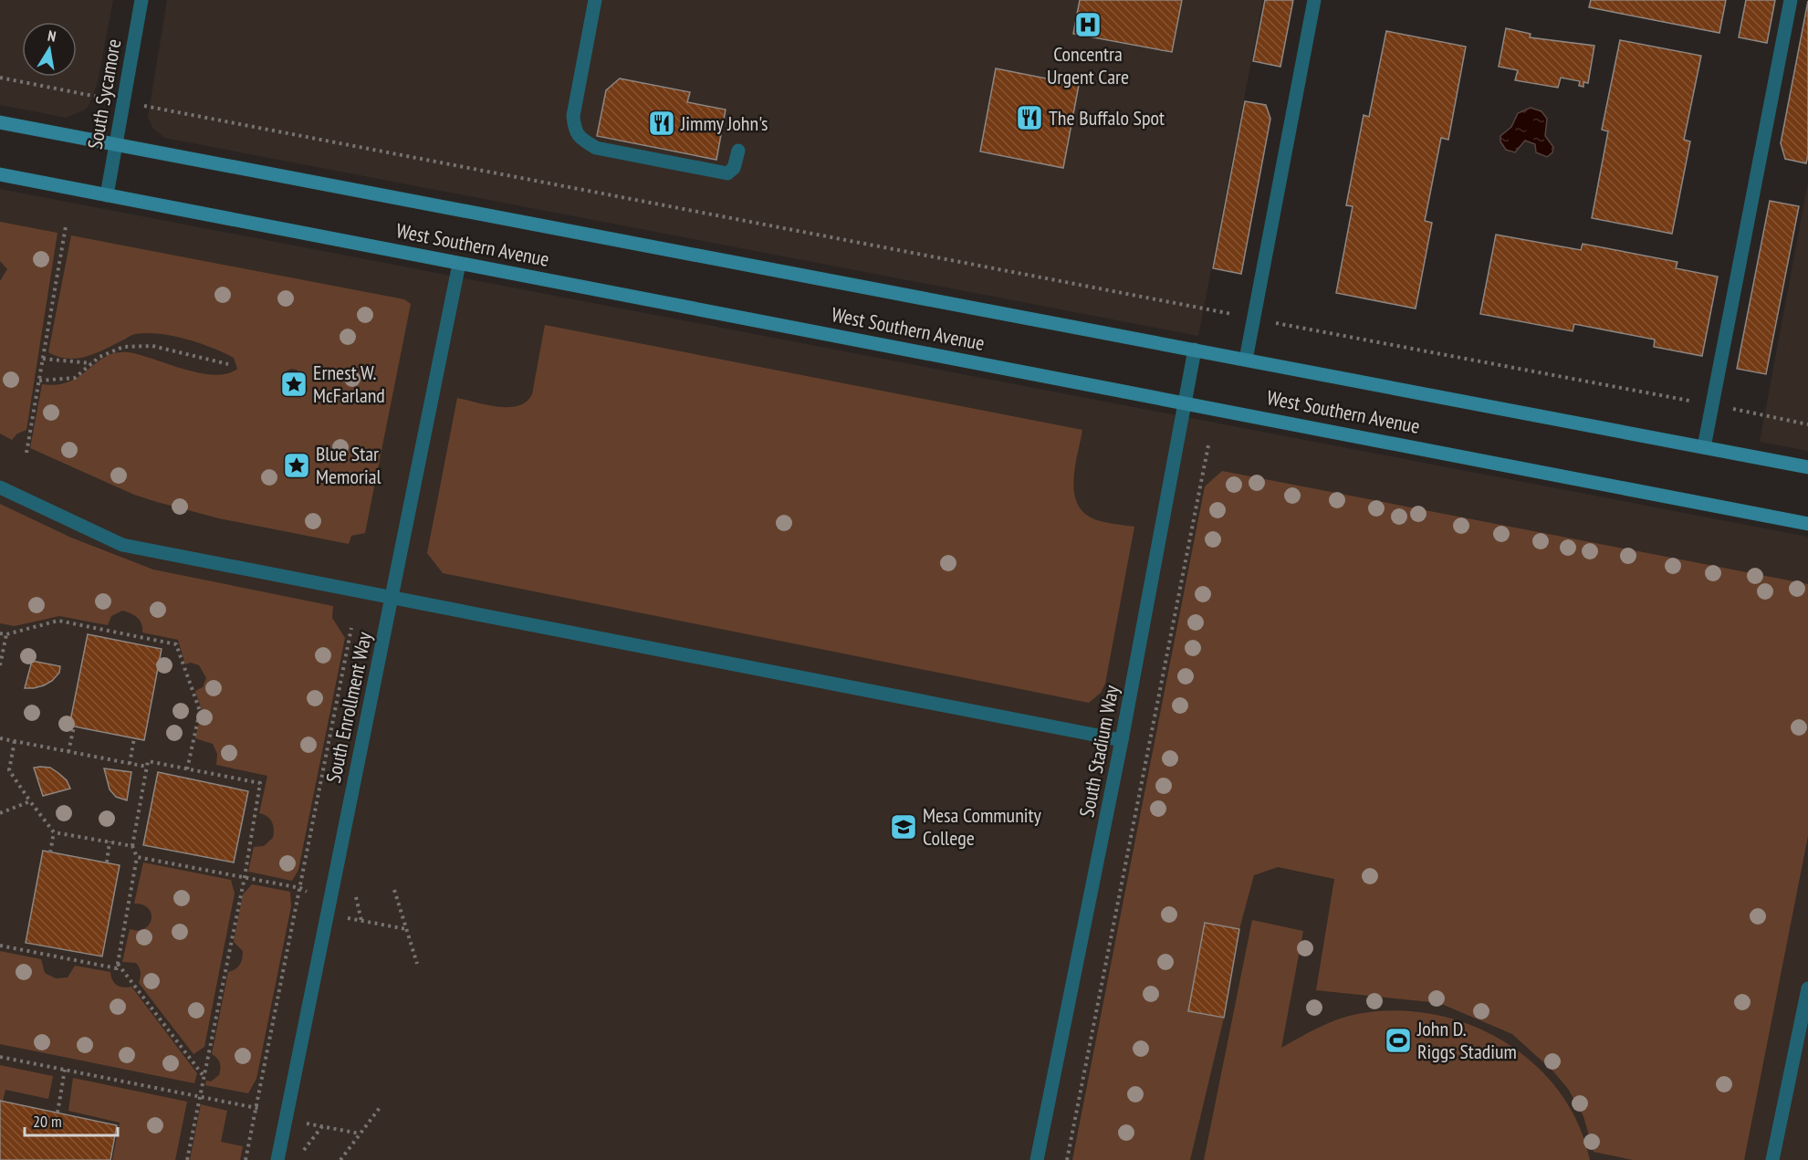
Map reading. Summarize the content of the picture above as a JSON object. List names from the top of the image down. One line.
{"streets":{"main road":["West Southern Avenue"],"street":["South Sycamore","South Enrollment Way","South Stadium Way"]},"crossings":[["South Sycamore","West Southern Avenue"],["West Southern Avenue","South Enrollment Way"],["West Southern Avenue","South Stadium Way"]],"places":{"hospital":["Concentra Urgent Care"],"restaurant":["The Buffalo Spot","Jimmy John's"],"place":["Ernest W. McFarland","Blue Star Memorial"],"school or university":["Mesa Community College"],"sports":["John D. Riggs Stadium"]},"scale_bar":"20 m","north":"top"}
